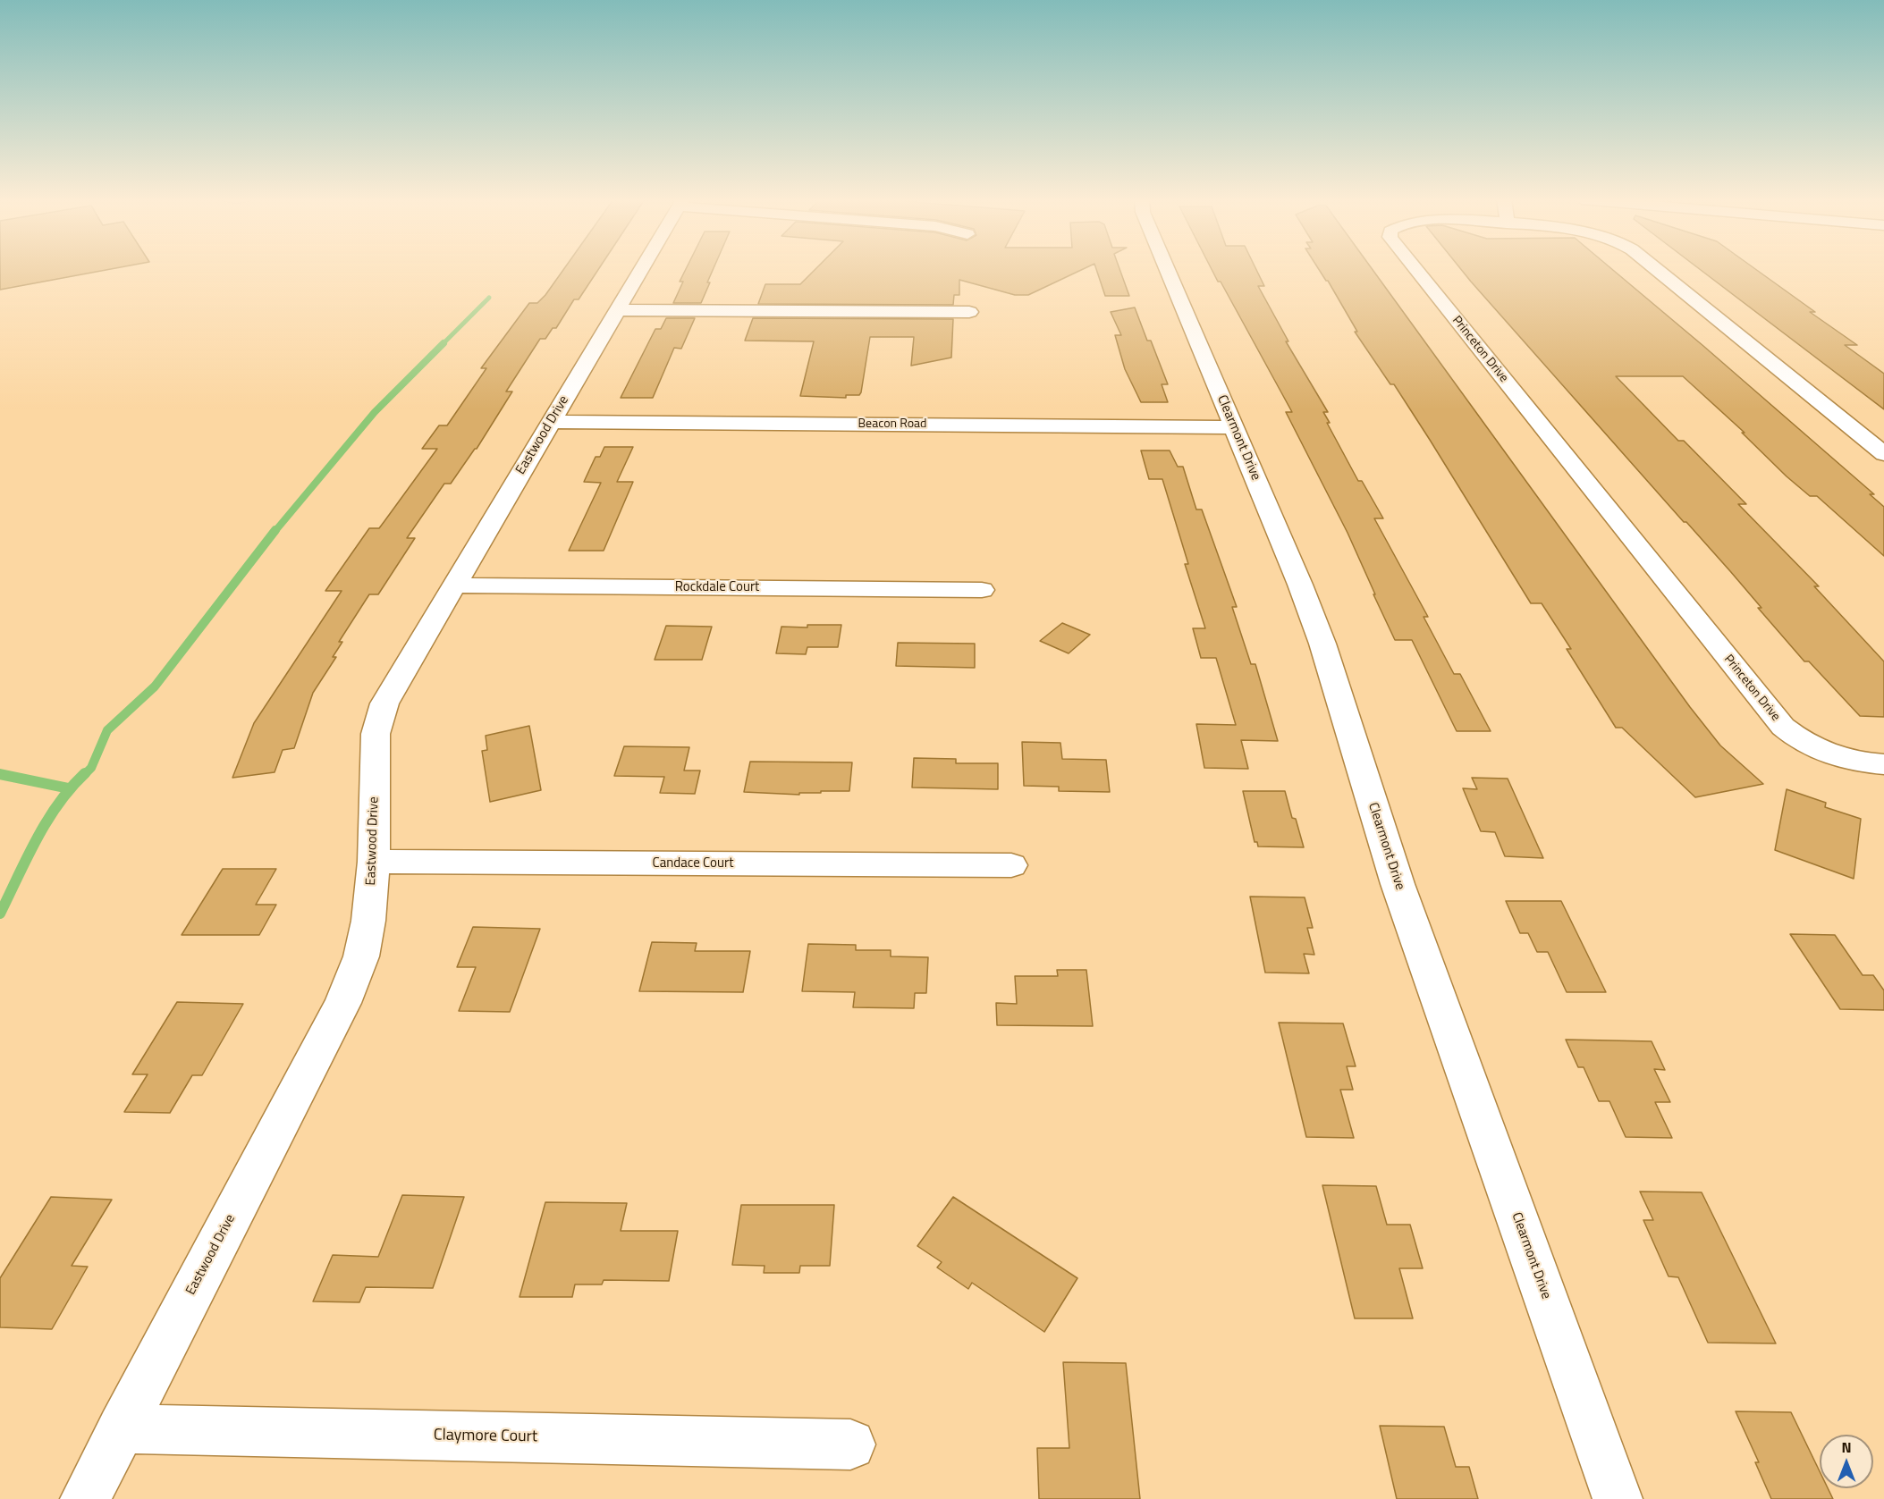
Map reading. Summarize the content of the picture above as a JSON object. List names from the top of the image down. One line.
{"streets":{"street":["Princeton Drive","Beacon Road","Eastwood Drive","Clearmont Drive","Rockdale Court","Candace Court","Claymore Court"]},"crossings":[["Beacon Road","Eastwood Drive"],["Beacon Road","Clearmont Drive"],["Eastwood Drive","Rockdale Court"],["Eastwood Drive","Candace Court"],["Eastwood Drive","Claymore Court"]],"north":"top"}
